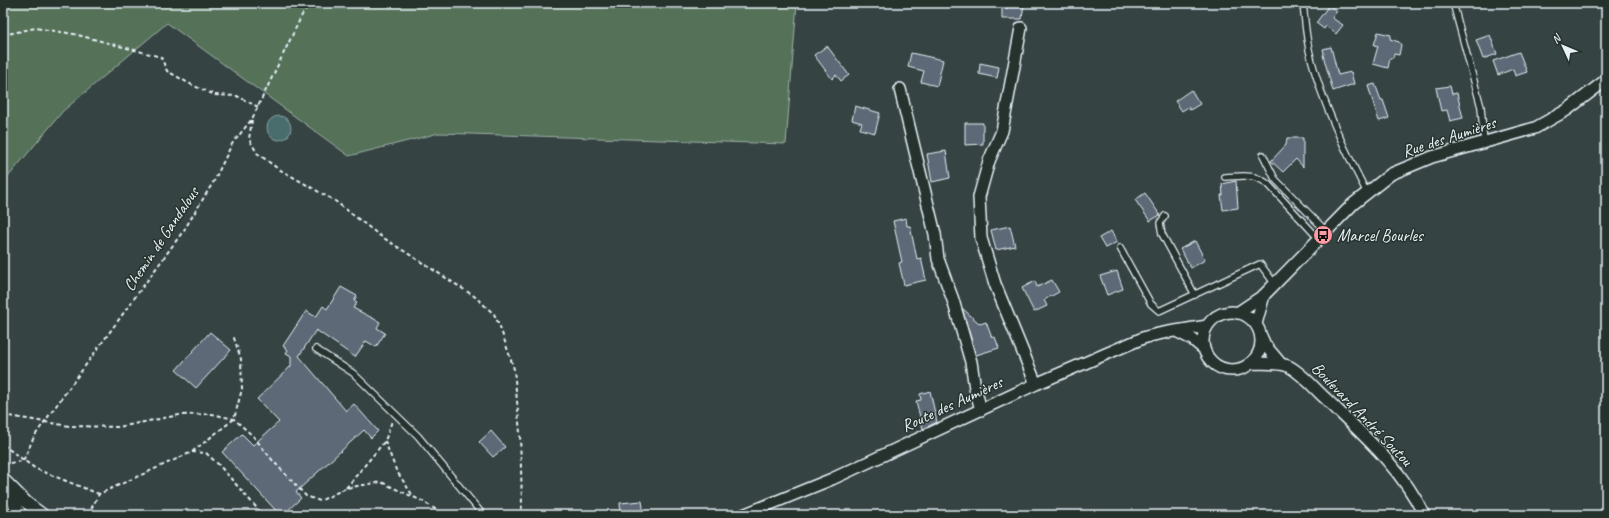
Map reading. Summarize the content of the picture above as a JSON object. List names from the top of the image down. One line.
{"streets":{"street":["Rue des Aumières","Route des Aumières","Boulevard André Soutou"],"path":["Chemin de Gandalous"]},"crossings":[["Rue des Aumières","Route des Aumières"],["Rue des Aumières","Boulevard André Soutou"],["Route des Aumières","Boulevard André Soutou"]],"places":{"bus stop":["Marcel Bourles"]},"north":"top left"}
